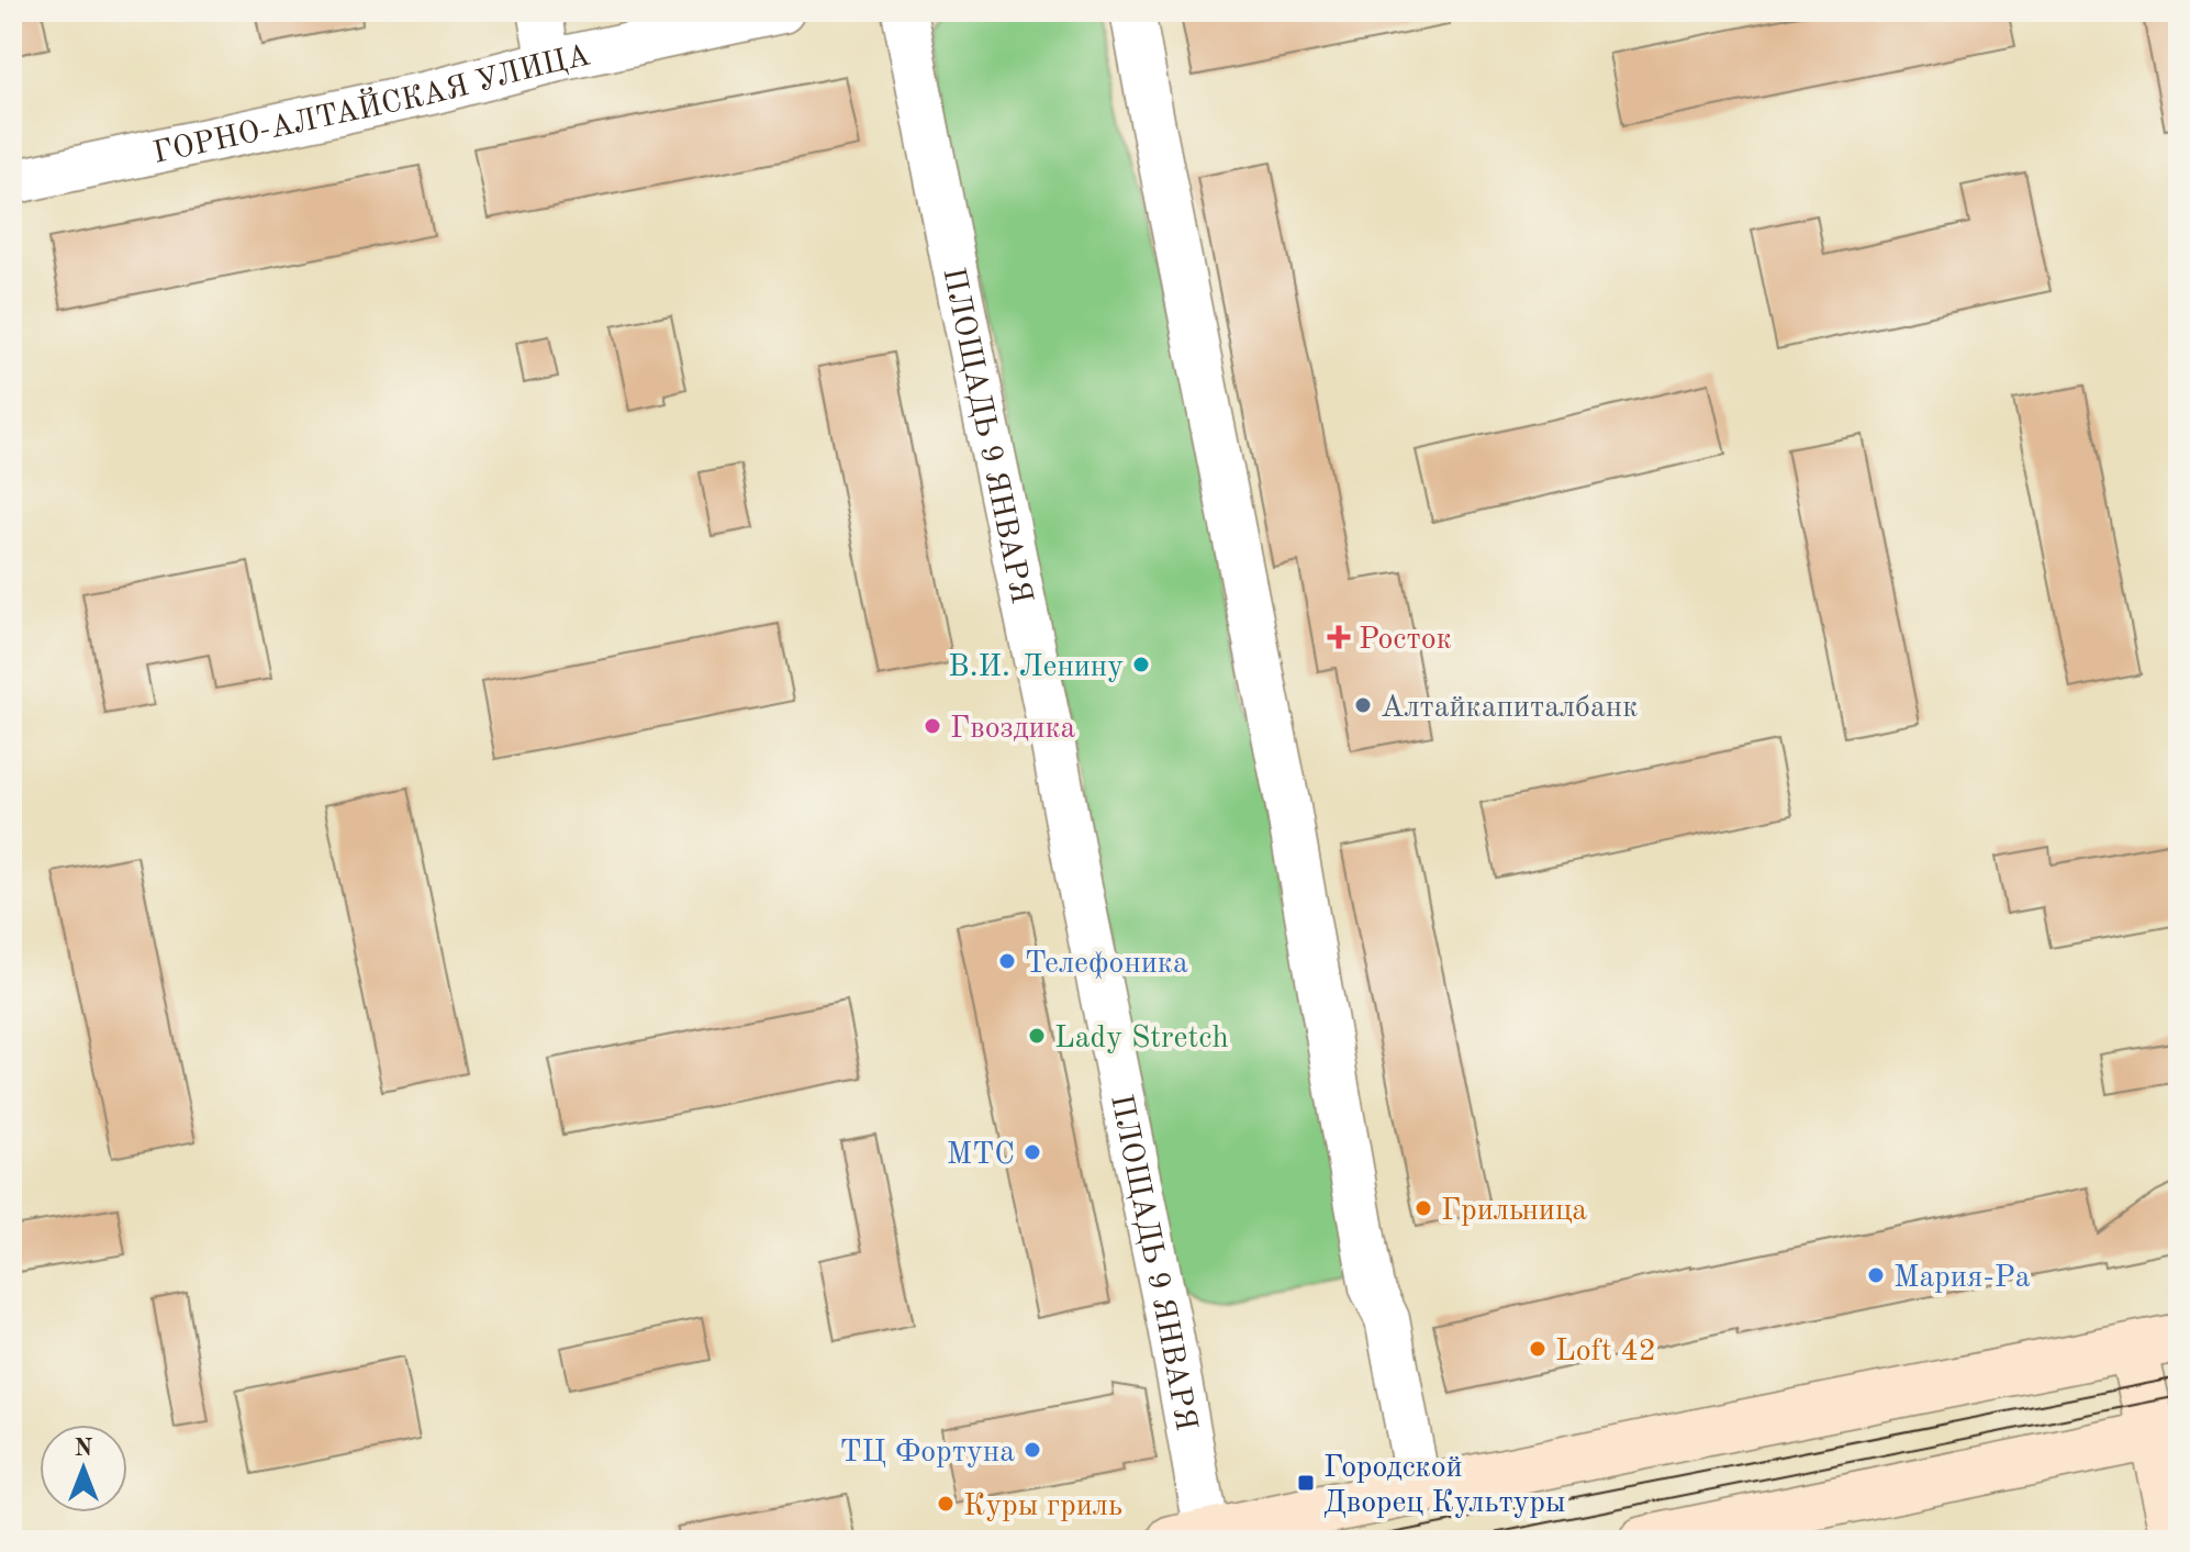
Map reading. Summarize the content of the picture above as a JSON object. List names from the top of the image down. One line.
{"streets":{"street":["ГОРНО-АЛТАЙСКАЯ УЛИЦА","ПЛОЩАДЬ 9 ЯНВАРЯ"]},"places":{"health":["Росток"],"other":["В.И. Ленину","Алтайкапиталбанк","Гвоздика","Телефоника","Lady Stretch","МТС","Грильница","Мария-Ра","Loft 42","ТЦ Фортуна","Куры гриль"],"transit":["Городской Дворец Культуры"]},"north":"top"}
